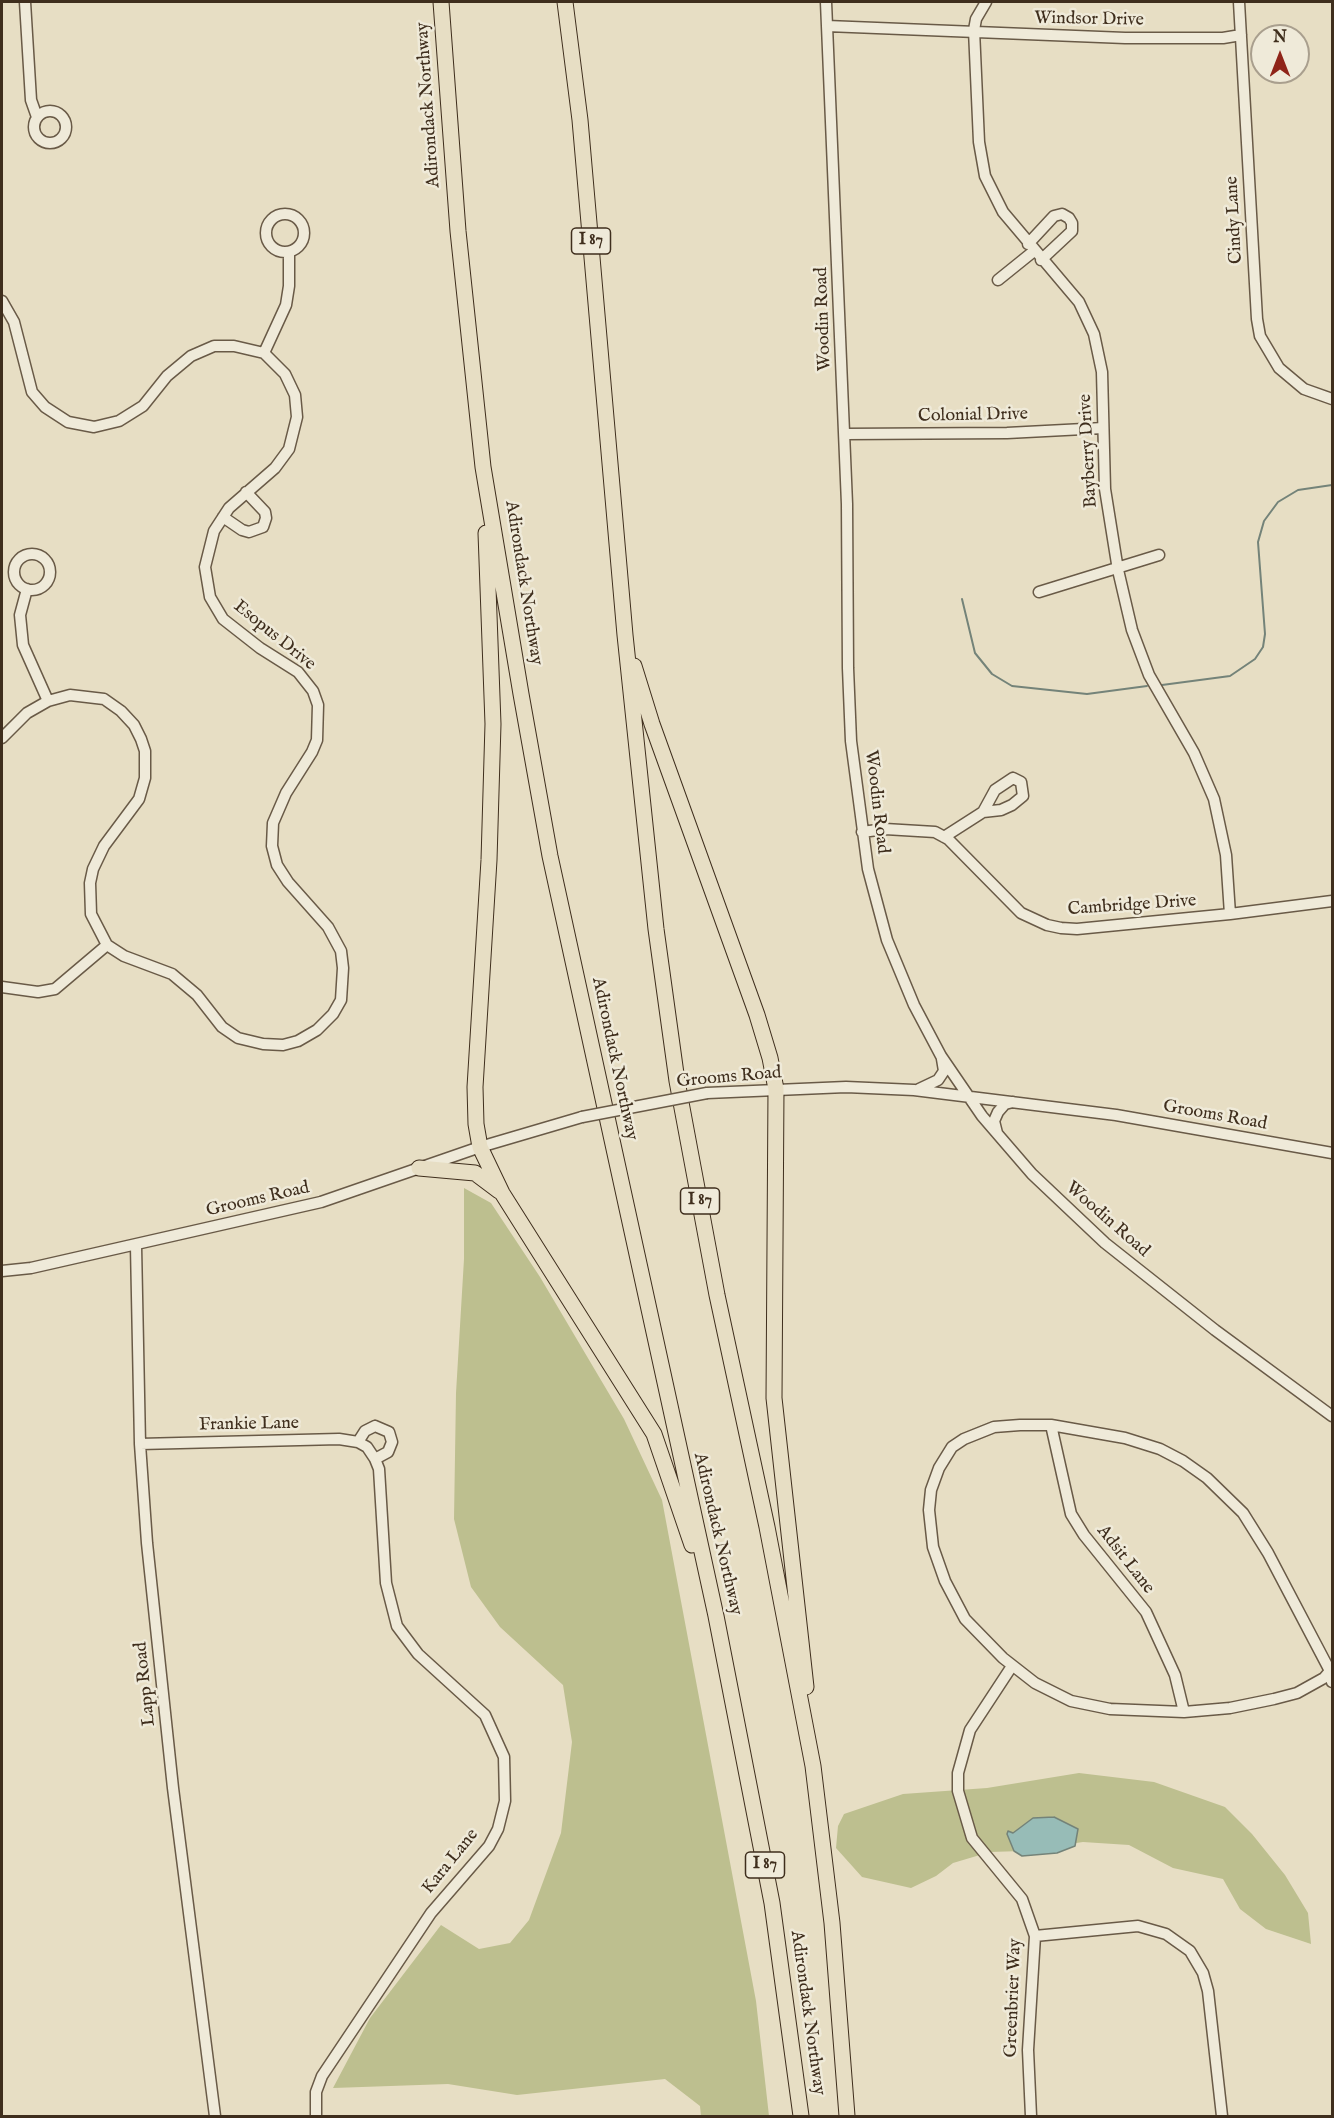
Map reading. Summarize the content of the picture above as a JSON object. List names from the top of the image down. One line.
{"streets":{"highway":["Adirondack Northway","I 87"],"street":["Windsor Drive","Cindy Lane","Woodin Road","Colonial Drive","Bayberry Drive","Esopus Drive","Cambridge Drive","Grooms Road","Frankie Lane","Adsit Lane","Lapp Road","Kara Lane","Greenbrier Way"]},"crossings":[["Windsor Drive","Cindy Lane"],["Windsor Drive","Woodin Road"],["Windsor Drive","Bayberry Drive"],["Woodin Road","Colonial Drive"],["Woodin Road","Grooms Road"],["Colonial Drive","Bayberry Drive"],["Bayberry Drive","Cambridge Drive"],["Grooms Road","Lapp Road"],["Frankie Lane","Lapp Road"]],"north":"top"}
